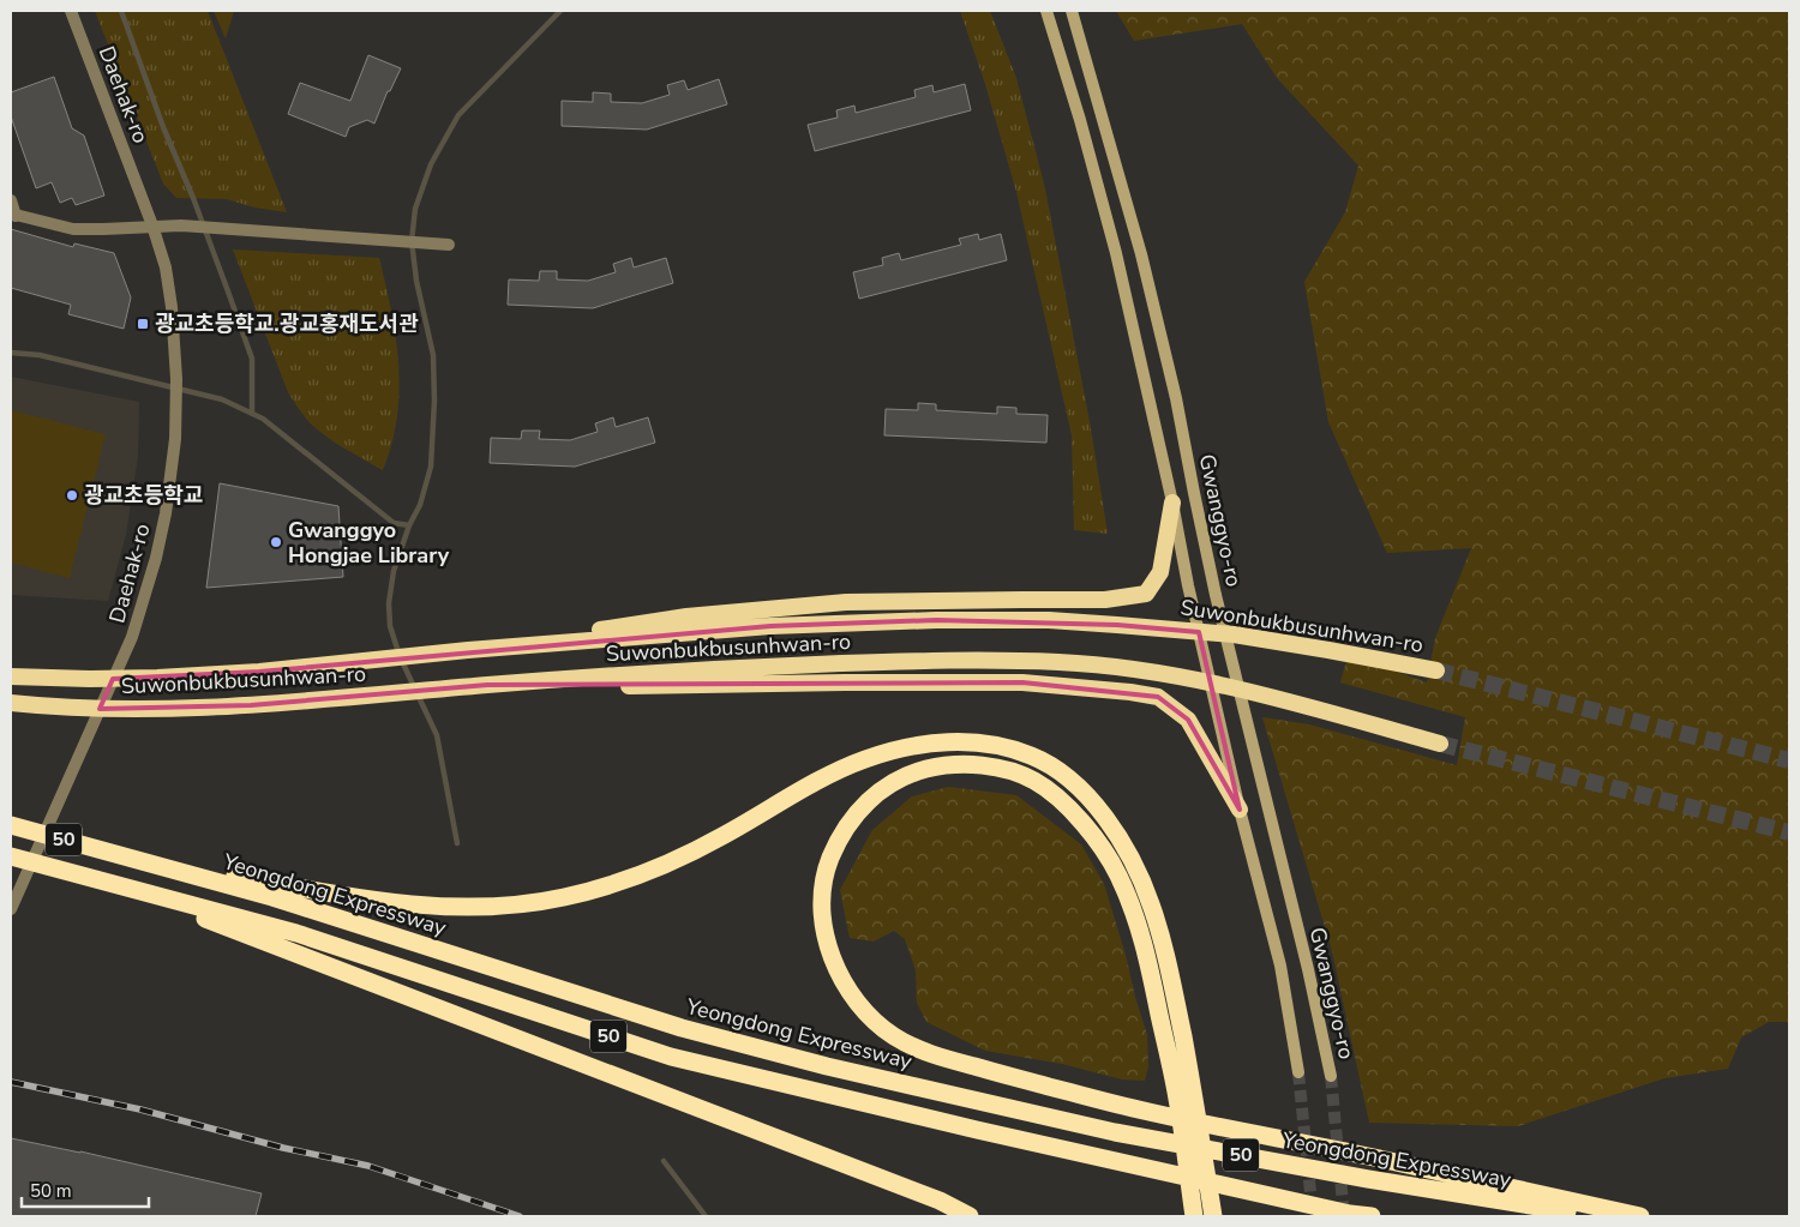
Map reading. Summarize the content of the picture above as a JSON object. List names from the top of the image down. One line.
{"streets":{"highway":["Suwonbukbusunhwan-ro","50","Yeongdong Expressway"],"main road":["Gwanggyo-ro"],"street":["Daehak-ro"]},"places":{"transit":["광교초등학교.광교홍재도서관"],"other":["광교초등학교","Gwanggyo Hongjae Library"]},"scale_bar":"50 m"}
